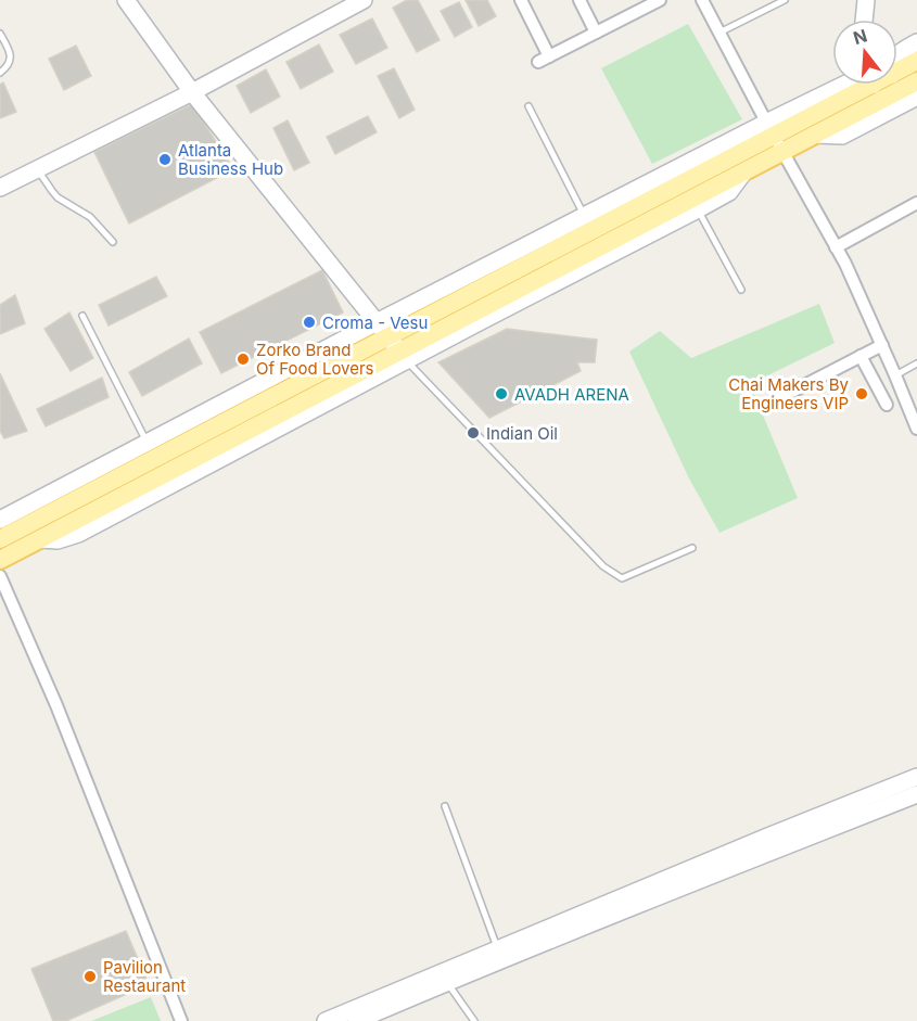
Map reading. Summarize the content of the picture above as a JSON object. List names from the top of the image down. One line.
{"places":["Atlanta Business Hub","Croma - Vesu","Zorko Brand Of Food Lovers","AVADH ARENA","Chai Makers By Engineers VIP","Indian Oil","Pavilion Restaurant"],"north":"top"}
